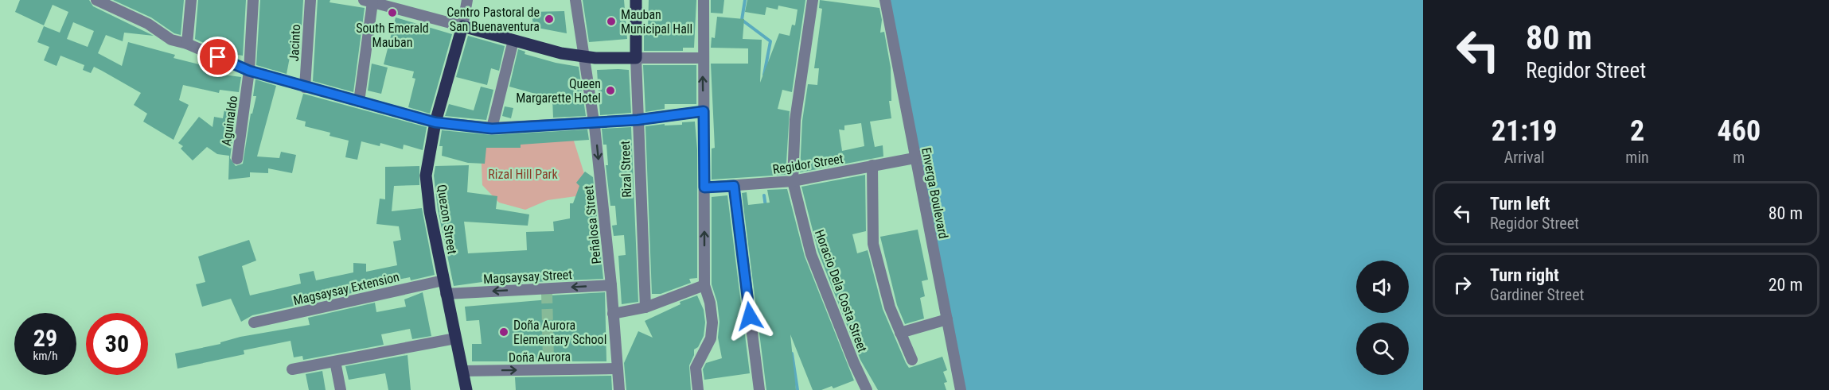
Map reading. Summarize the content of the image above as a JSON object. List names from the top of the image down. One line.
{"streets":{"main road":["Rizal Street","Quezon Street"],"street":["Jacinto","Aguinaldo","Regidor Street","Enverga Boulevard","Peñalosa Street","Magsaysay Street","Magsaysay Extension","Horacio Dela Costa Street","Doña Aurora"]},"crossings":[["Regidor Street","Enverga Boulevard"],["Regidor Street","Horacio Dela Costa Street"],["Quezon Street","Magsaysay Street"],["Quezon Street","Magsaysay Extension"],["Quezon Street","Doña Aurora"],["Peñalosa Street","Magsaysay Street"],["Peñalosa Street","Doña Aurora"]],"one_way":["Peñalosa Street","Magsaysay Street","Doña Aurora"],"parks":["Rizal Hill Park"],"places":["South Emerald Mauban","Centro Pastoral de San Buenaventura","Mauban Municipal Hall","Queen Margarette Hotel","Doña Aurora Elementary School"],"page":{"turn":["80 m","Regidor Street"],"eta":["21:19","Arrival","2","min","460","m"],"list":[{"name":"Turn left","note":"Regidor Street","value":"80 m"},{"name":"Turn right","note":"Gardiner Street","value":"20 m"}],"speed":"29 km/h","limit":"30"}}
